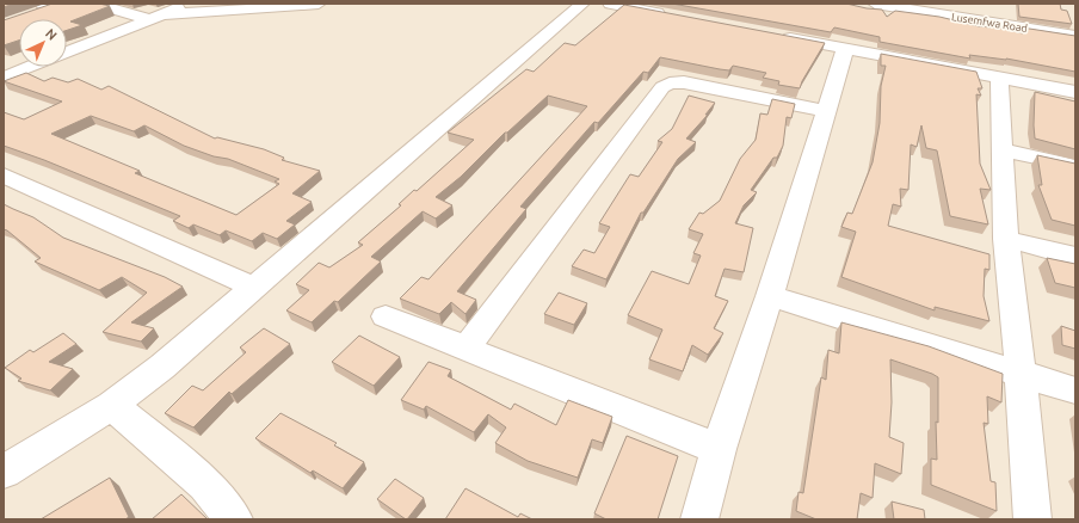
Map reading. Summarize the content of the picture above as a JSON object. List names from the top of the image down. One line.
{"streets":{"street":["Lusemfwa Road"]},"north":"top right"}
